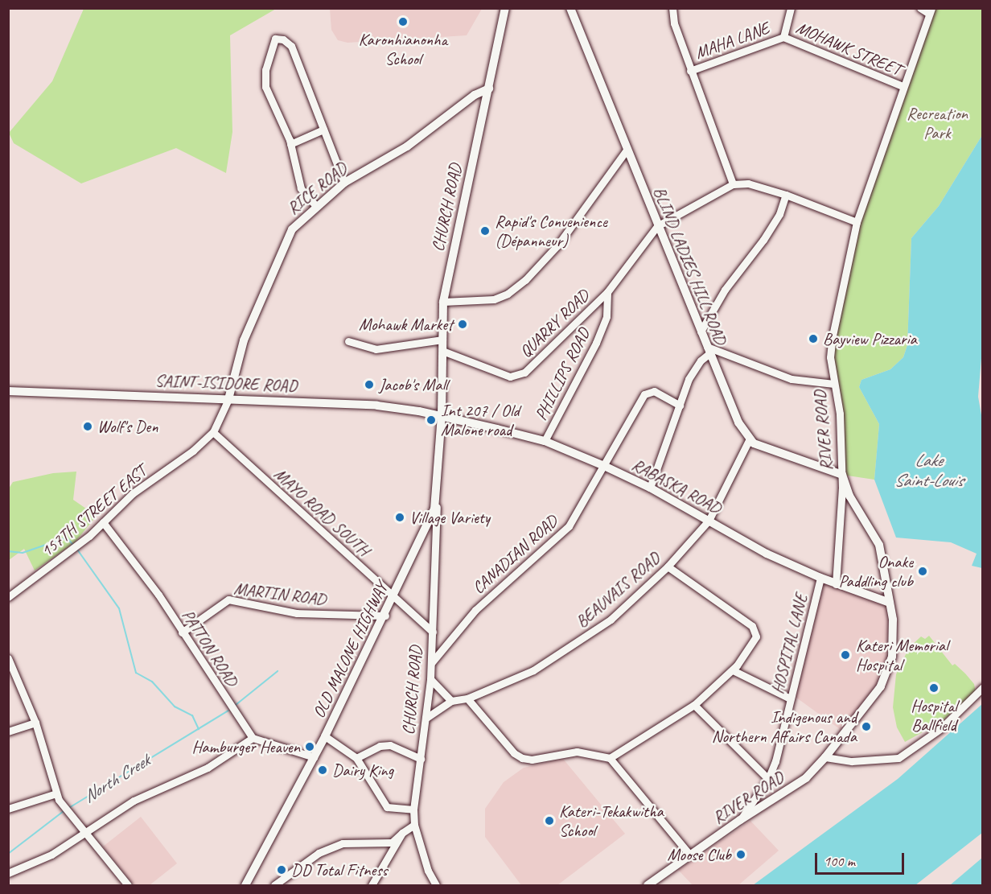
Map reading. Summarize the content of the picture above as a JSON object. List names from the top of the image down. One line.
{"streets":{"street":["MAHA LANE","MOHAWK STREET","RICE ROAD","CHURCH ROAD","BLIND LADIES HILL ROAD","QUARRY ROAD","PHILLIPS ROAD","SAINT-ISIDORE ROAD","RIVER ROAD","RABASKA ROAD","157TH STREET EAST","MAYO ROAD SOUTH","CANADIAN ROAD","BEAUVAIS ROAD","MARTIN ROAD","HOSPITAL LANE","PATTON ROAD","OLD MALONE HIGHWAY"]},"crossings":[["MAHA LANE","MOHAWK STREET"],["MOHAWK STREET","RIVER ROAD"],["RICE ROAD","CHURCH ROAD"],["RICE ROAD","SAINT-ISIDORE ROAD"],["RICE ROAD","157TH STREET EAST"],["CHURCH ROAD","QUARRY ROAD"],["CHURCH ROAD","SAINT-ISIDORE ROAD"],["CHURCH ROAD","RABASKA ROAD"],["CHURCH ROAD","MAYO ROAD SOUTH"],["CHURCH ROAD","CANADIAN ROAD"],["CHURCH ROAD","BEAUVAIS ROAD"],["CHURCH ROAD","OLD MALONE HIGHWAY"],["BLIND LADIES HILL ROAD","QUARRY ROAD"],["BLIND LADIES HILL ROAD","BEAUVAIS ROAD"],["QUARRY ROAD","PHILLIPS ROAD"],["PHILLIPS ROAD","RABASKA ROAD"],["SAINT-ISIDORE ROAD","RABASKA ROAD"],["SAINT-ISIDORE ROAD","157TH STREET EAST"],["SAINT-ISIDORE ROAD","OLD MALONE HIGHWAY"],["RIVER ROAD","RABASKA ROAD"],["RIVER ROAD","HOSPITAL LANE"],["RABASKA ROAD","CANADIAN ROAD"],["RABASKA ROAD","BEAUVAIS ROAD"],["RABASKA ROAD","HOSPITAL LANE"],["RABASKA ROAD","OLD MALONE HIGHWAY"],["157TH STREET EAST","MAYO ROAD SOUTH"],["157TH STREET EAST","PATTON ROAD"],["MAYO ROAD SOUTH","OLD MALONE HIGHWAY"],["MARTIN ROAD","PATTON ROAD"],["MARTIN ROAD","OLD MALONE HIGHWAY"]],"water":["Lake Saint-Louis","North Creek"],"parks":["Recreation Park"],"places":["Karonhianonha School","Rapid's Convenience (Dépanneur)","Mohawk Market","Bayview Pizzaria","Jacob's Mall","Int 207 / Old Malone road","Wolf's Den","Village Variety","Onake Paddling club","Kateri Memorial Hospital","Hospital Ballfield","Indigenous and Northern Affairs Canada","Hamburger Heaven","Dairy King","Kateri-Tekakwitha School","Moose Club","DD Total Fitness"],"scale_bar":"100 m"}
